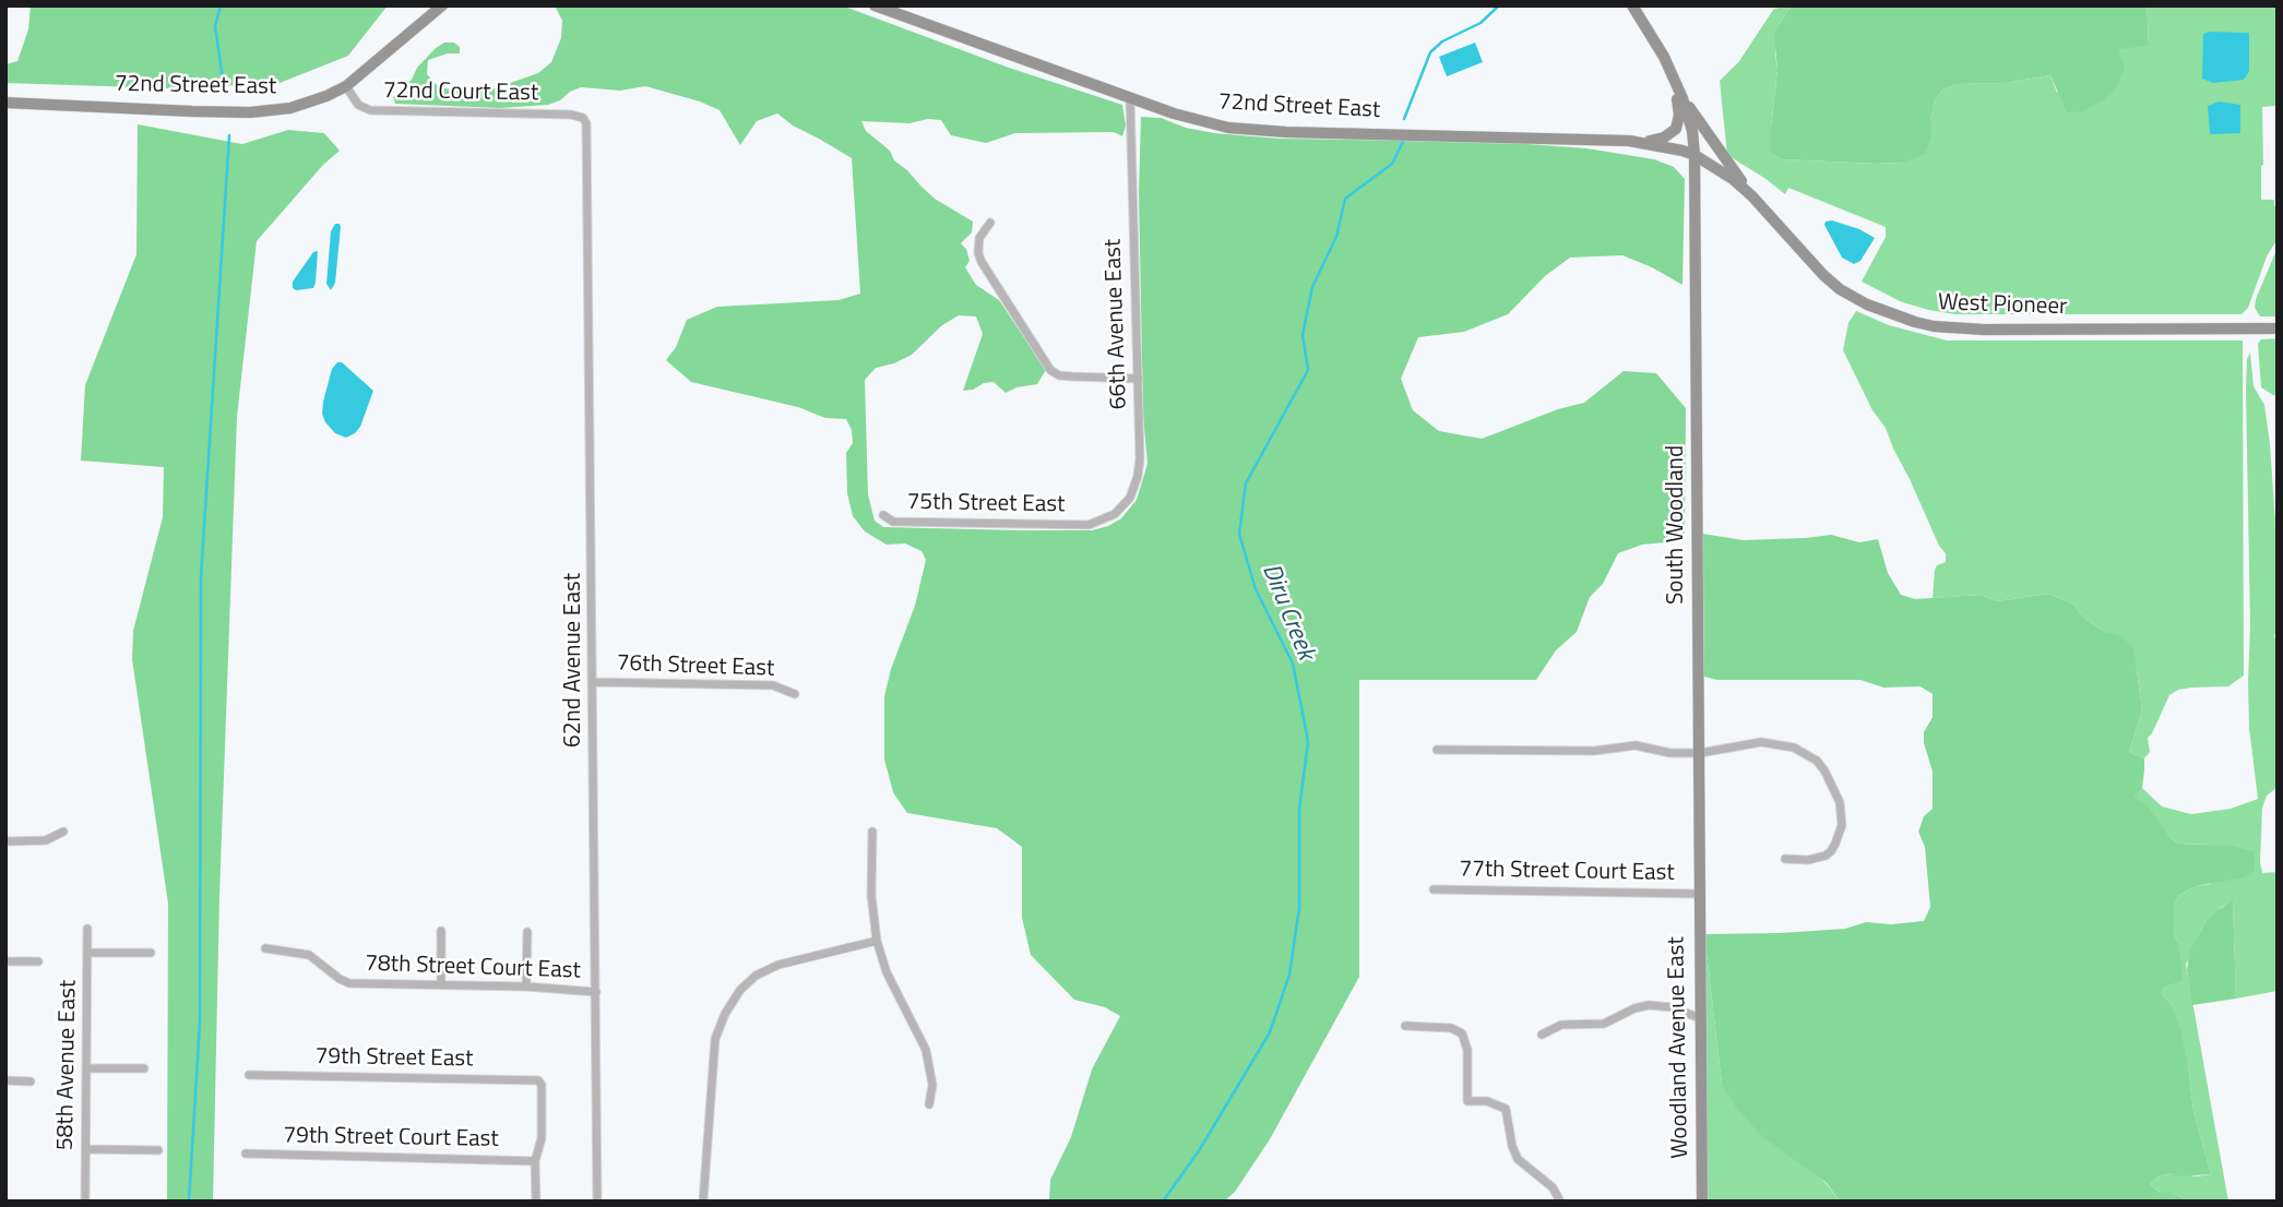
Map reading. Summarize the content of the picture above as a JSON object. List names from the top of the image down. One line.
{"streets":{"main road":["72nd Street East","West Pioneer","South Woodland","Woodland Avenue East"],"street":["72nd Court East","66th Avenue East","75th Street East","62nd Avenue East","76th Street East","77th Street Court East","78th Street Court East","79th Street East","58th Avenue East","79th Street Court East"]},"crossings":[["72nd Street East","72nd Court East"],["72nd Street East","West Pioneer"],["72nd Street East","66th Avenue East"],["72nd Street East","South Woodland"],["72nd Court East","62nd Avenue East"],["West Pioneer","South Woodland"],["66th Avenue East","75th Street East"],["South Woodland","77th Street Court East"],["South Woodland","Woodland Avenue East"],["62nd Avenue East","76th Street East"],["62nd Avenue East","78th Street Court East"],["77th Street Court East","Woodland Avenue East"],["79th Street East","79th Street Court East"]],"water":["Diru Creek"]}
